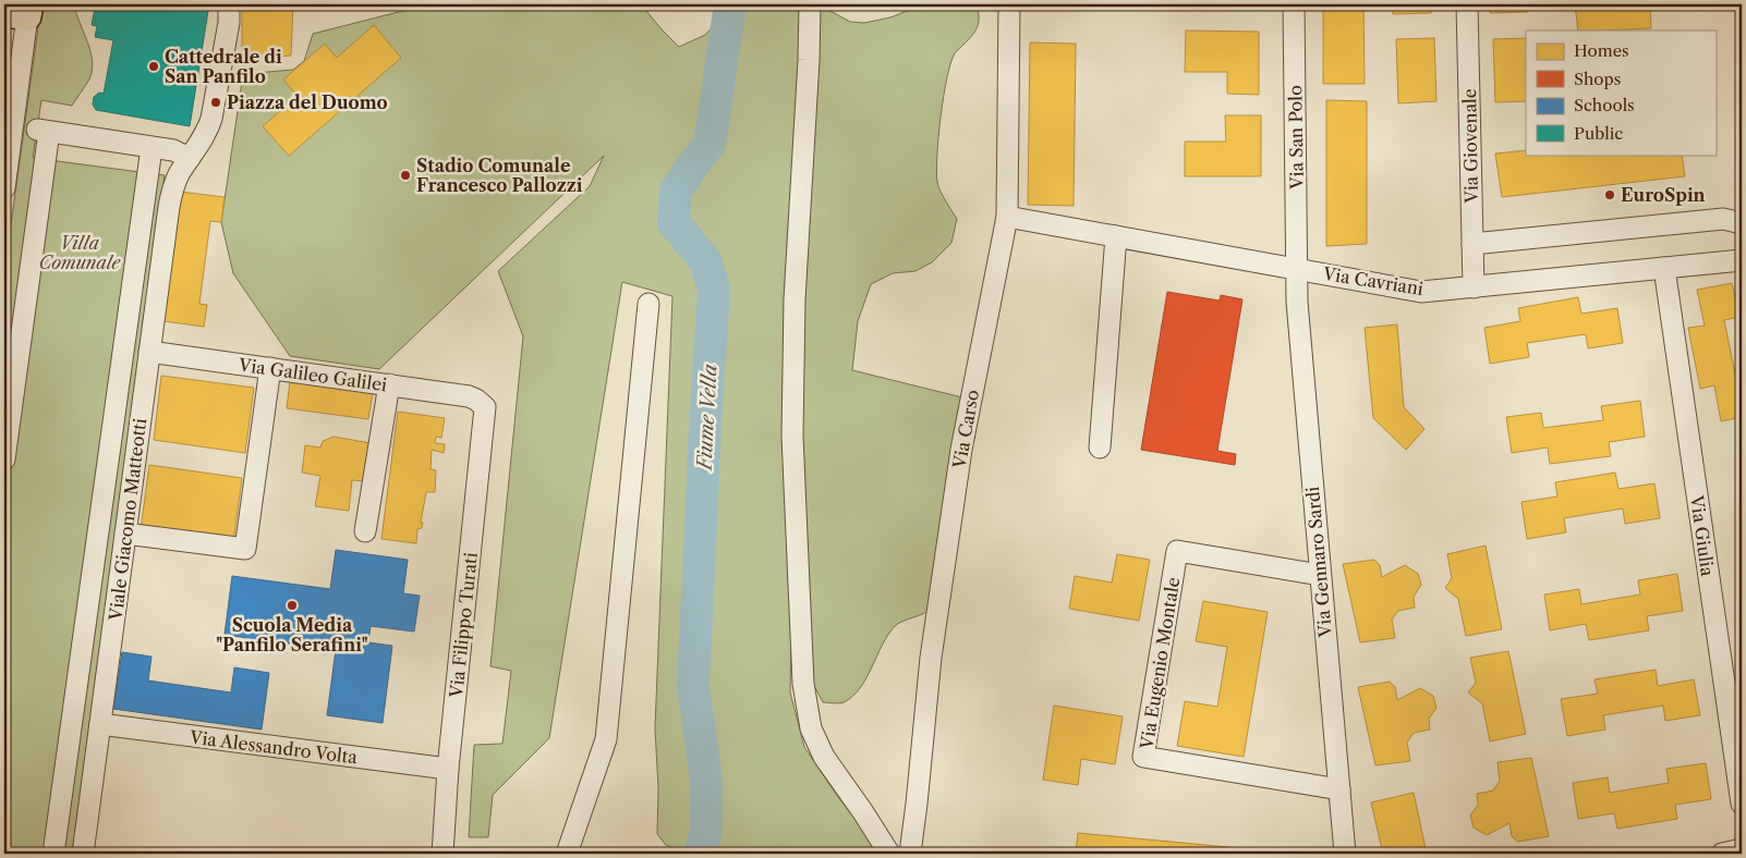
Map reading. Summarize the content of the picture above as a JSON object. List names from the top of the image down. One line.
{"streets":{"street":["Via San Polo","Via Giovenale","Via Cavriani","Via Galileo Galilei","Via Carso","Viale Giacomo Matteotti","Via Giulia","Via Gennaro Sardi","Via Filippo Turati","Via Eugenio Montale","Via Alessandro Volta"]},"crossings":[["Via San Polo","Via Cavriani"],["Via San Polo","Via Gennaro Sardi"],["Via Giovenale","Via Cavriani"],["Via Cavriani","Via Carso"],["Via Cavriani","Via Giulia"],["Via Cavriani","Via Gennaro Sardi"],["Via Galileo Galilei","Viale Giacomo Matteotti"],["Via Galileo Galilei","Via Filippo Turati"],["Viale Giacomo Matteotti","Via Alessandro Volta"],["Via Gennaro Sardi","Via Eugenio Montale"],["Via Filippo Turati","Via Alessandro Volta"]],"water":["Fiume Vella"],"parks":["Villa Comunale"],"places":["Cattedrale di San Panfilo","Piazza del Duomo","Stadio Comunale Francesco Pallozzi","EuroSpin","Scuola Media \"Panfilo Serafini\""],"legend":["Homes","Shops","Schools","Public"]}
